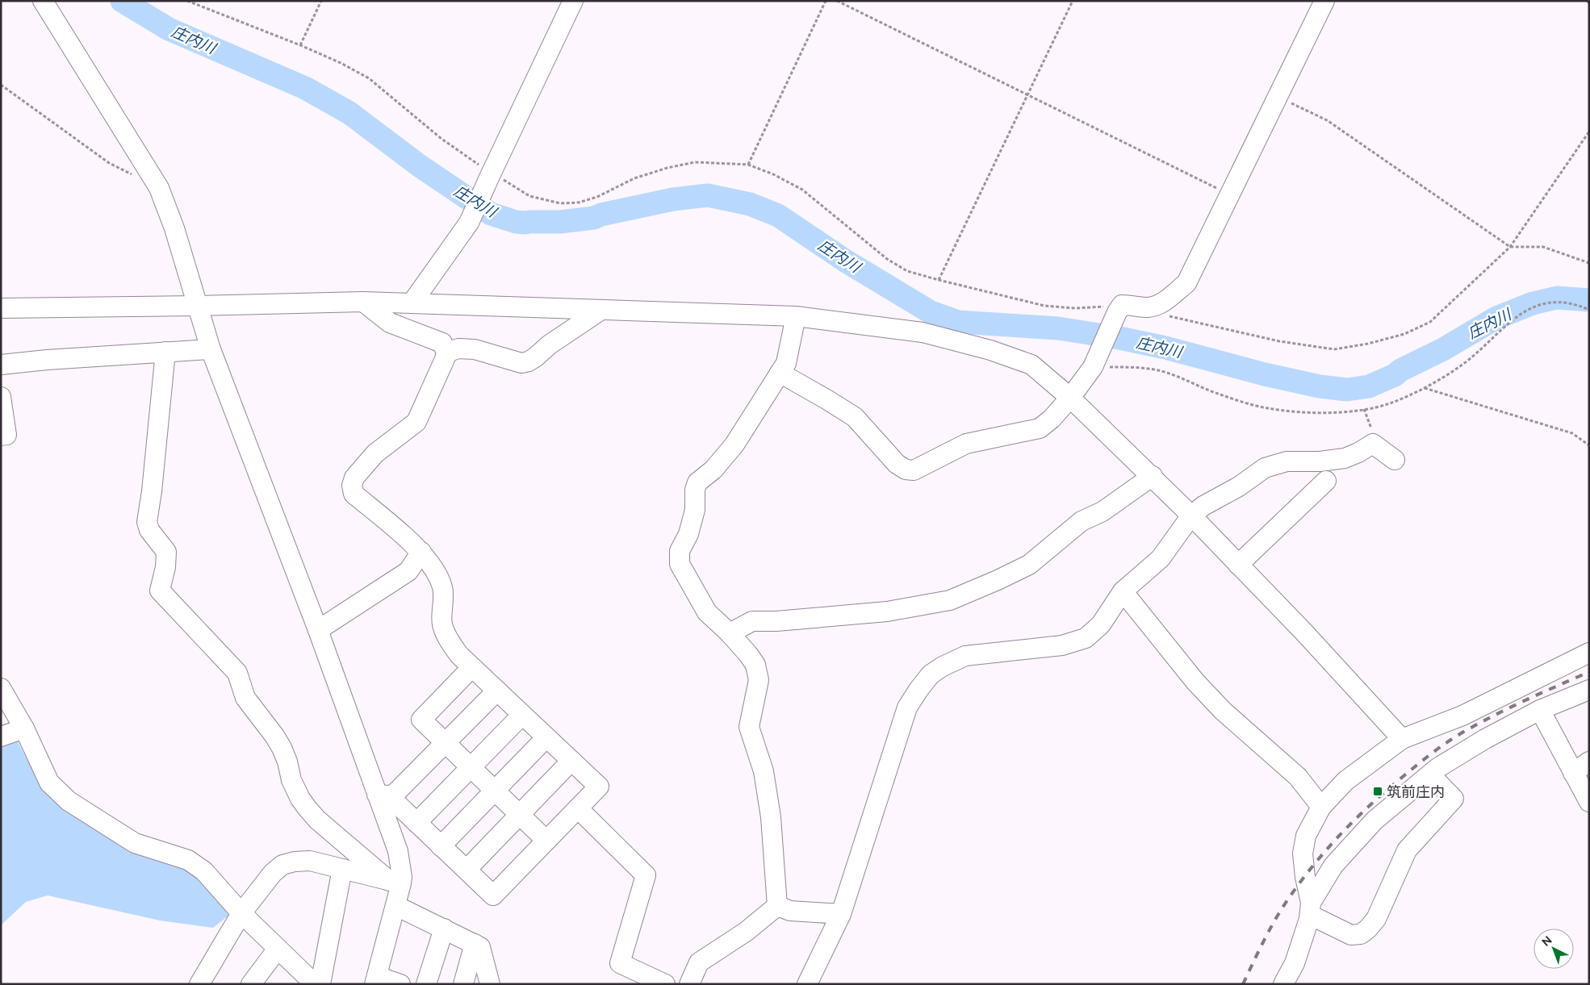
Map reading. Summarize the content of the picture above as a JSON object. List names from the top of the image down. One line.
{"water":["庄内川"],"places":{"transit":["筑前庄内"]},"north":"top left"}
